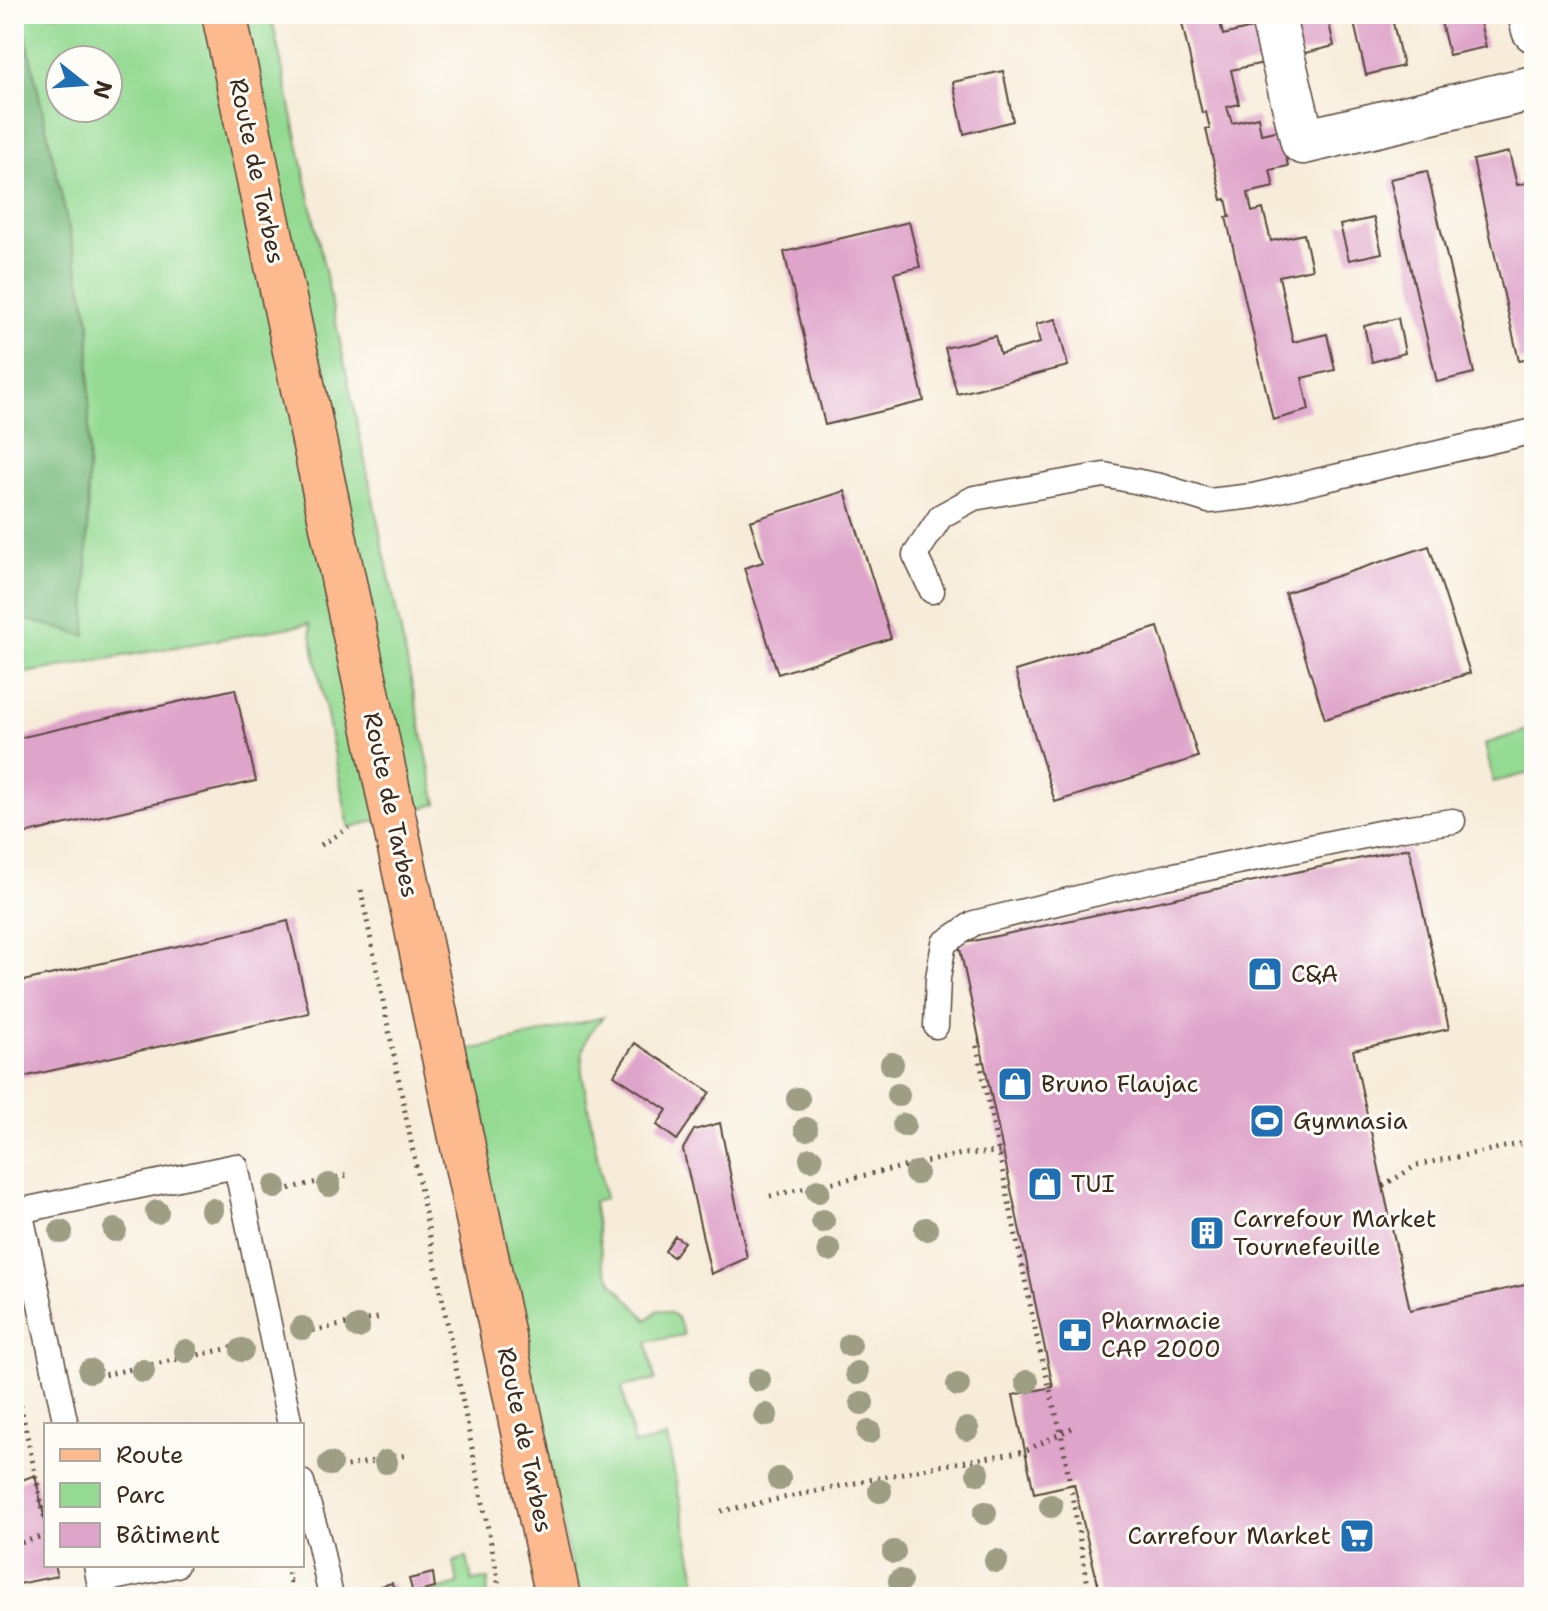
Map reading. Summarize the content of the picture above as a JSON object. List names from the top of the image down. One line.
{"streets":{"main road":["Route de Tarbes"]},"places":{"shop":["C&A","Bruno Flaujac","TUI"],"sports":["Gymnasia"],"building":["Carrefour Market Tournefeuille"],"pharmacy":["Pharmacie CAP 2000"],"supermarket":["Carrefour Market"]},"legend":["Route","Parc","Bâtiment"],"north":"right"}
